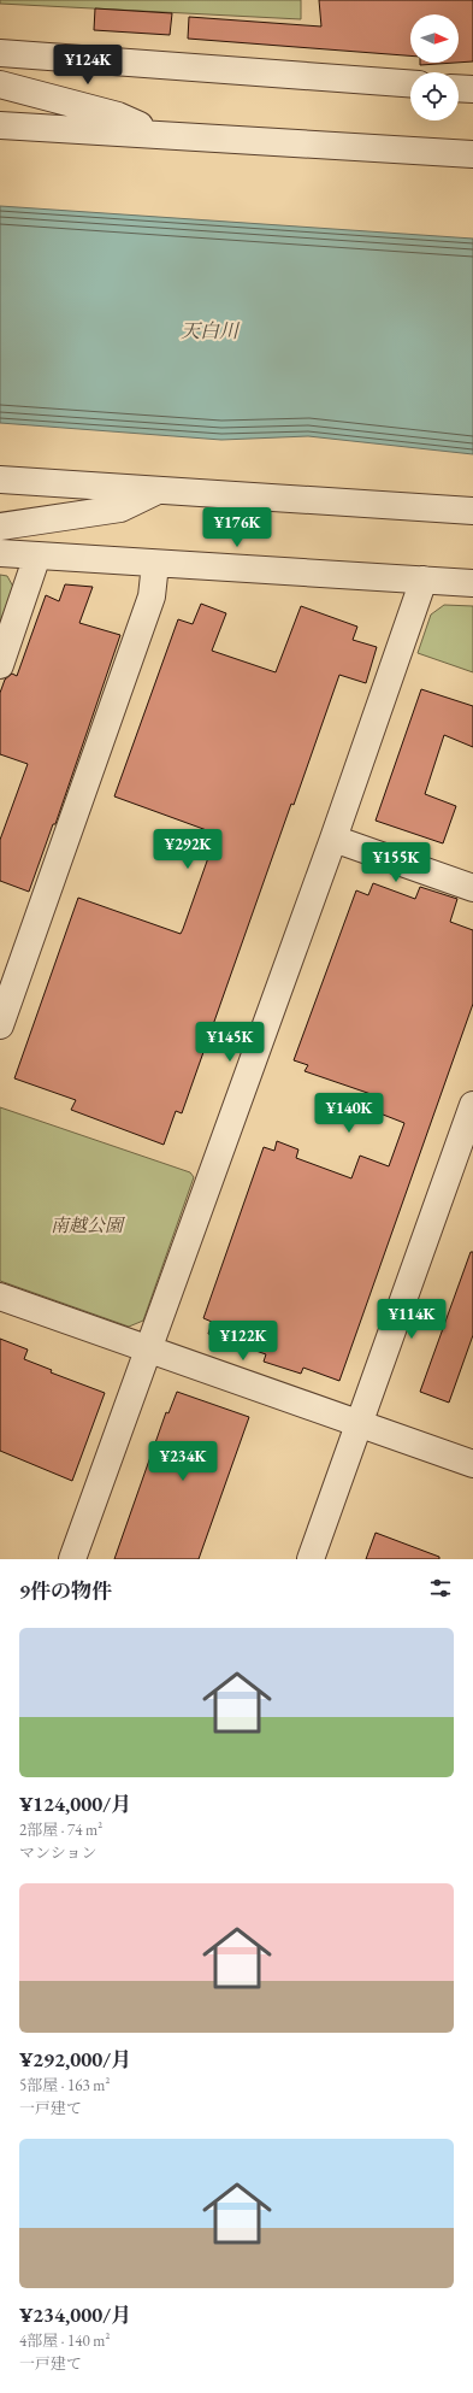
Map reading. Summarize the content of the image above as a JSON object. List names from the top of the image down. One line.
{"water":["天白川"],"parks":["南越公園"],"north":"right","page":{"price":["¥124K","¥176K","¥292K","¥155K","¥145K","¥140K","¥114K","¥122K","¥234K"],"heading":"9件の物件","list":[{"name":"¥124,000/月","note":"2部屋 · 74 m² · マンション"},{"name":"¥292,000/月","note":"5部屋 · 163 m² · 一戸建て"},{"name":"¥234,000/月","note":"4部屋 · 140 m² · 一戸建て"}]}}
